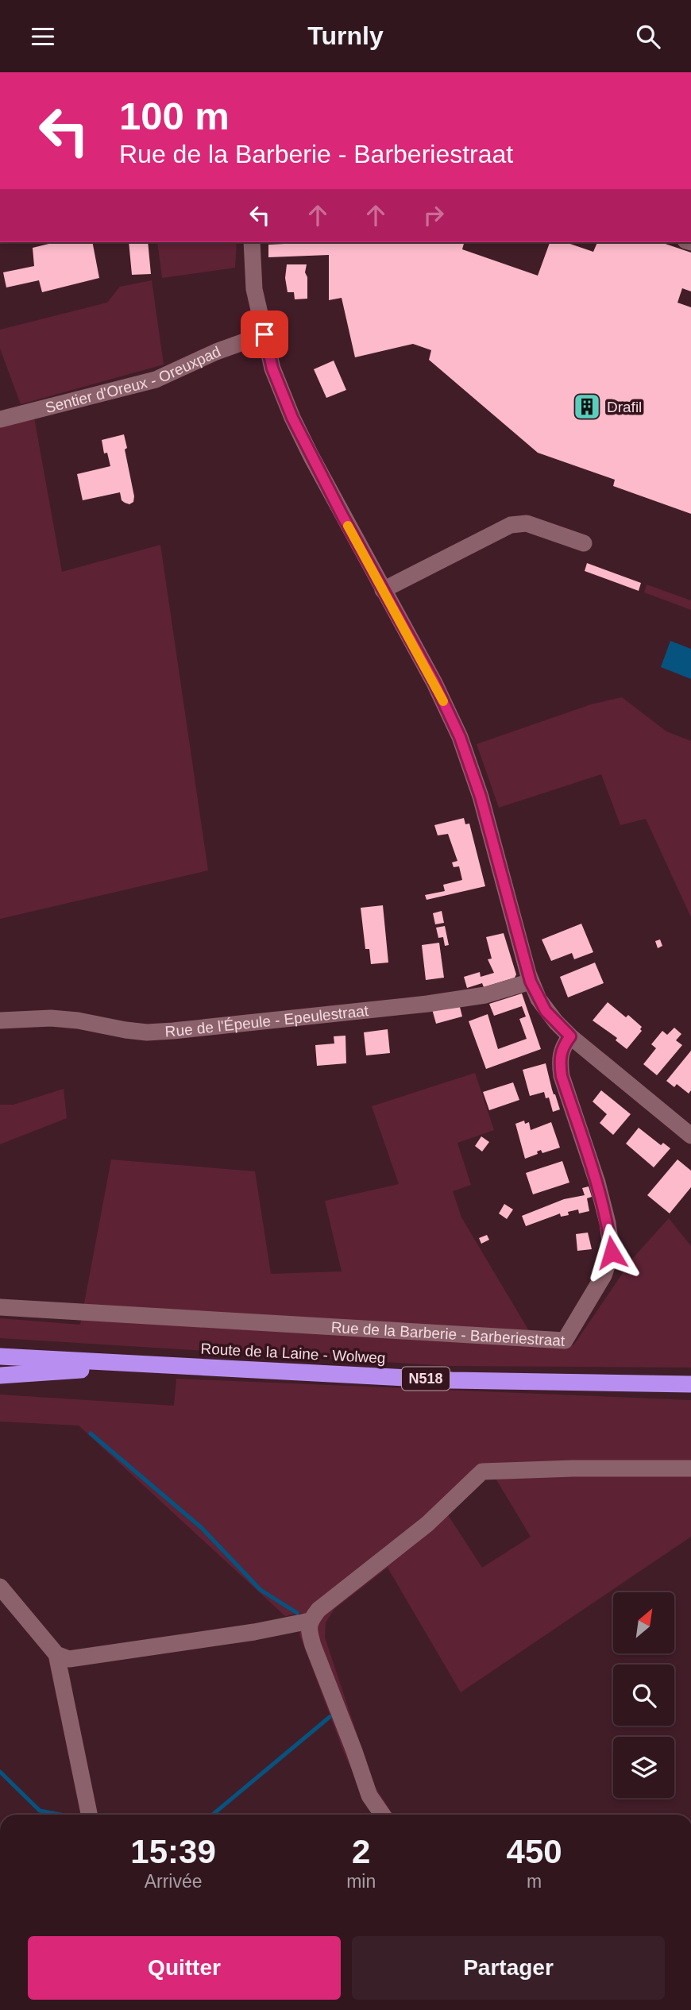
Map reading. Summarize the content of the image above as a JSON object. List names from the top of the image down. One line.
{"streets":{"highway":["Route de la Laine - Wolweg","N518"],"street":["Sentier d'Oreux - Oreuxpad","Rue de l'Épeule - Epeulestraat","Rue de la Barberie - Barberiestraat"]},"places":{"building":["Drafil"]},"north":"top right","page":{"header":"Turnly","turn":["100 m","Rue de la Barberie - Barberiestraat"],"eta":["15:39","Arrivée","2","min","450","m"],"buttons":["Quitter","Partager"]}}
